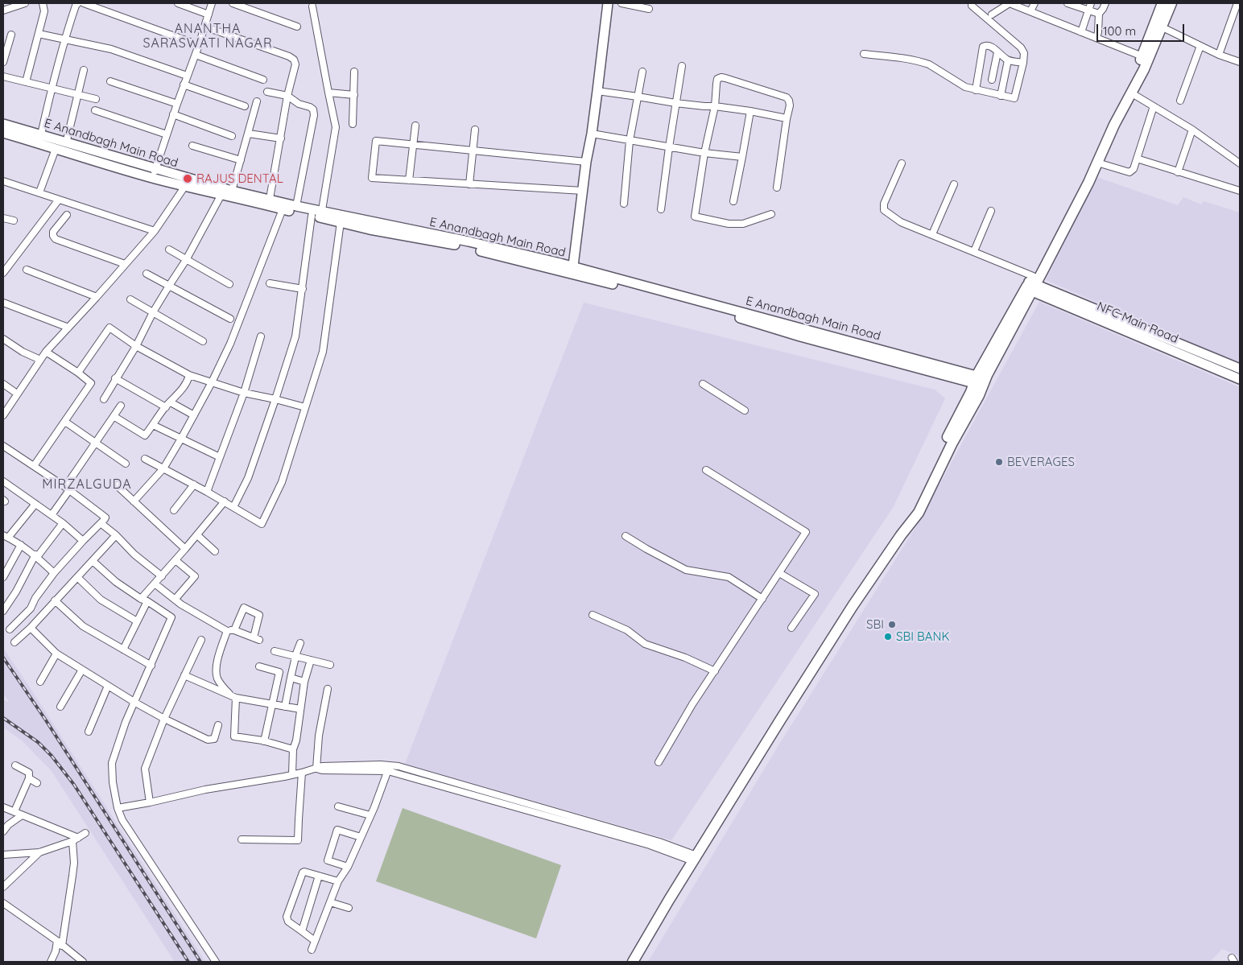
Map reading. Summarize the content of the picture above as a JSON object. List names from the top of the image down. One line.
{"streets":{"street":["E Anandbagh Main Road","NFC Main Road"]},"districts":["ANANTHA SARASWATI NAGAR","MIRZALGUDA"],"places":["RAJUS DENTAL","BEVERAGES","SBI","SBI BANK"],"scale_bar":"100 m"}
